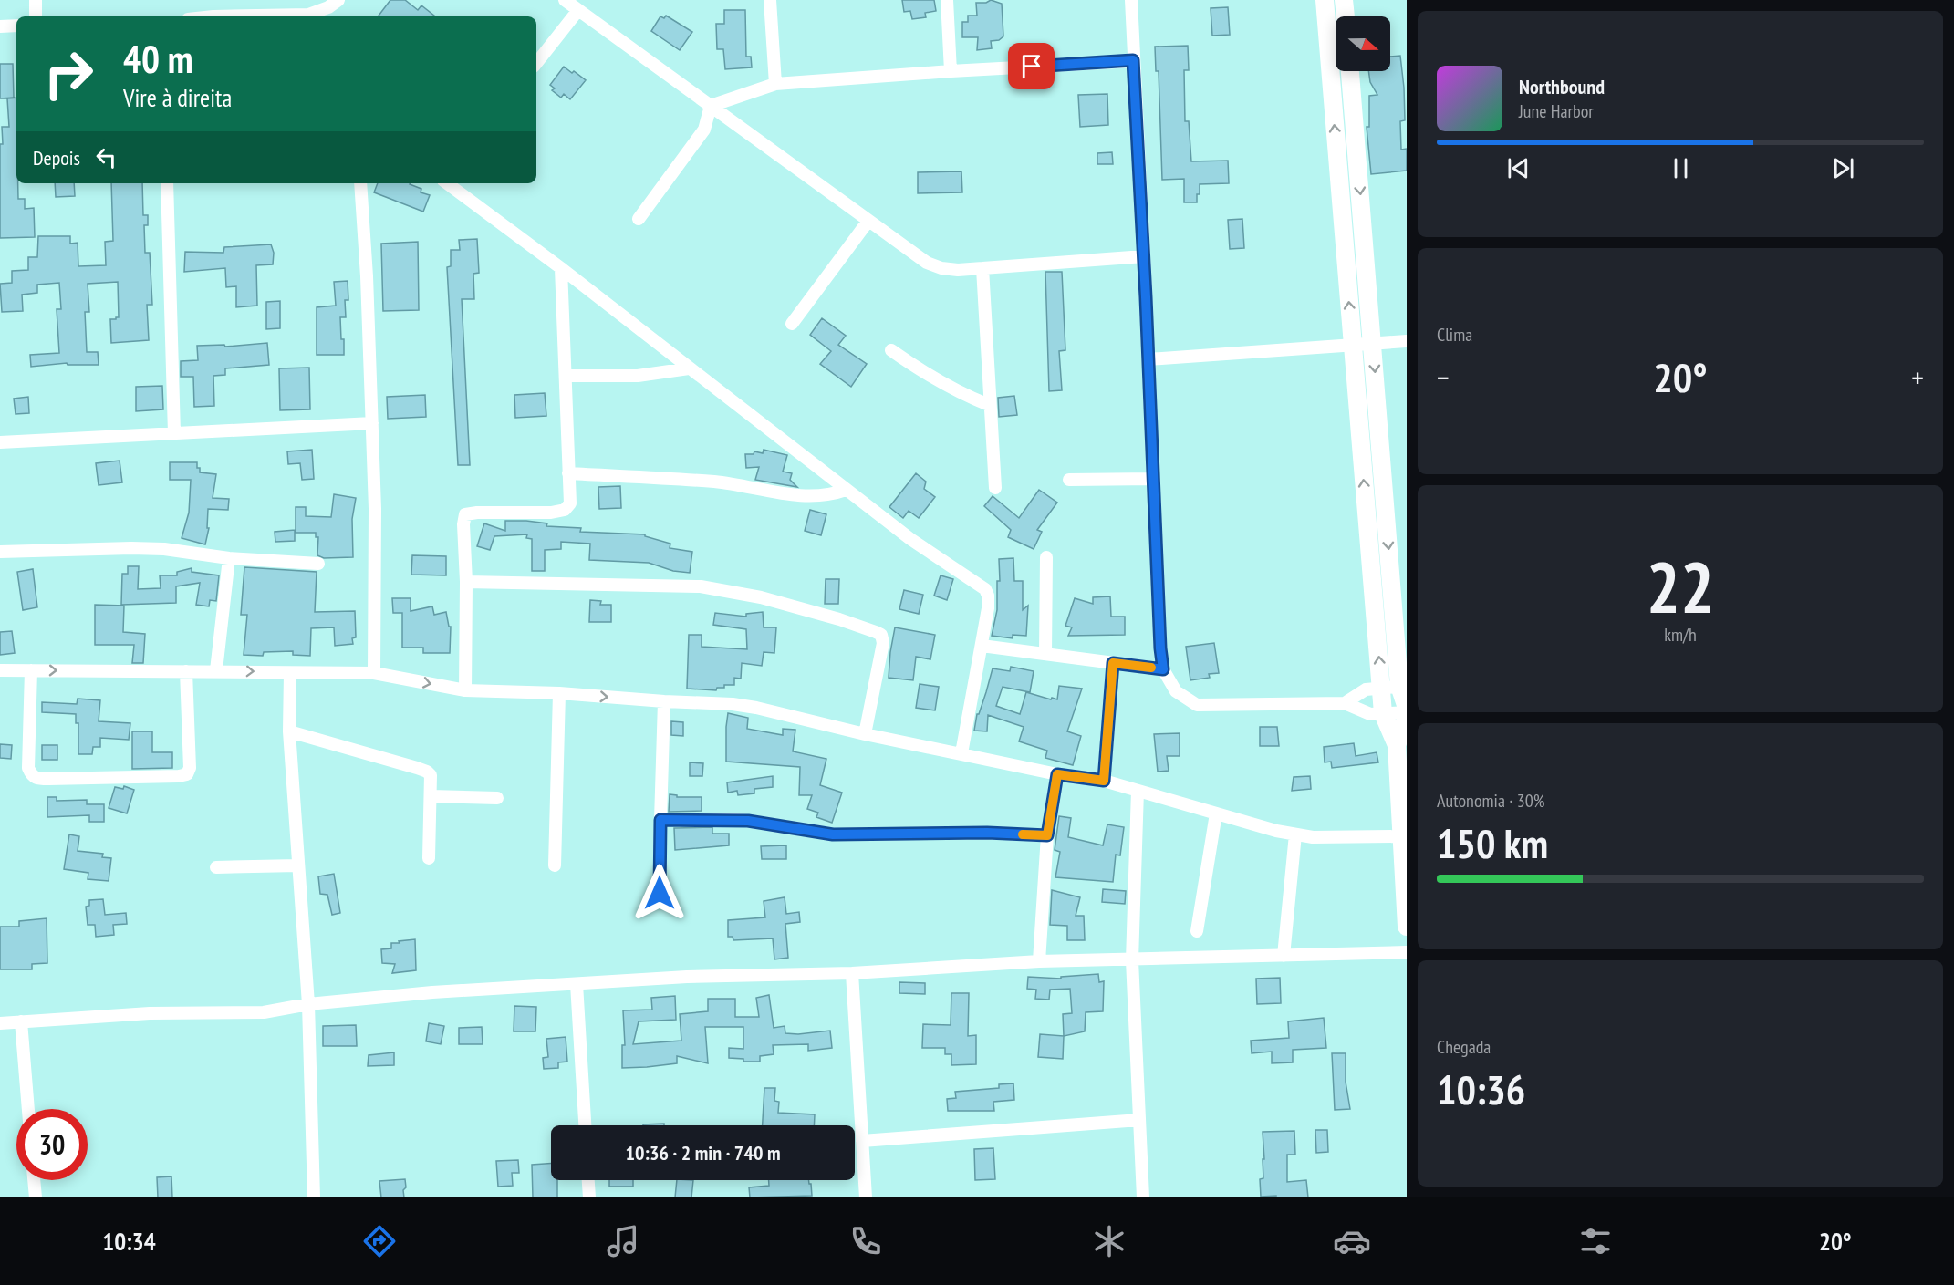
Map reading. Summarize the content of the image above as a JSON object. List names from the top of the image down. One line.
{"north":"right","page":{"turn":["40 m","Vire à direita"],"song":["Northbound","June Harbor"],"then":"Depois","tile":["Clima",["22","km/h"],["Autonomia · 30%","150 km"],["Chegada","10:36"]],"heat":["−","20°","+"],"limit":"30","trip":"10:36 · 2 min · 740 m","tabs":["10:34","20°"]}}
